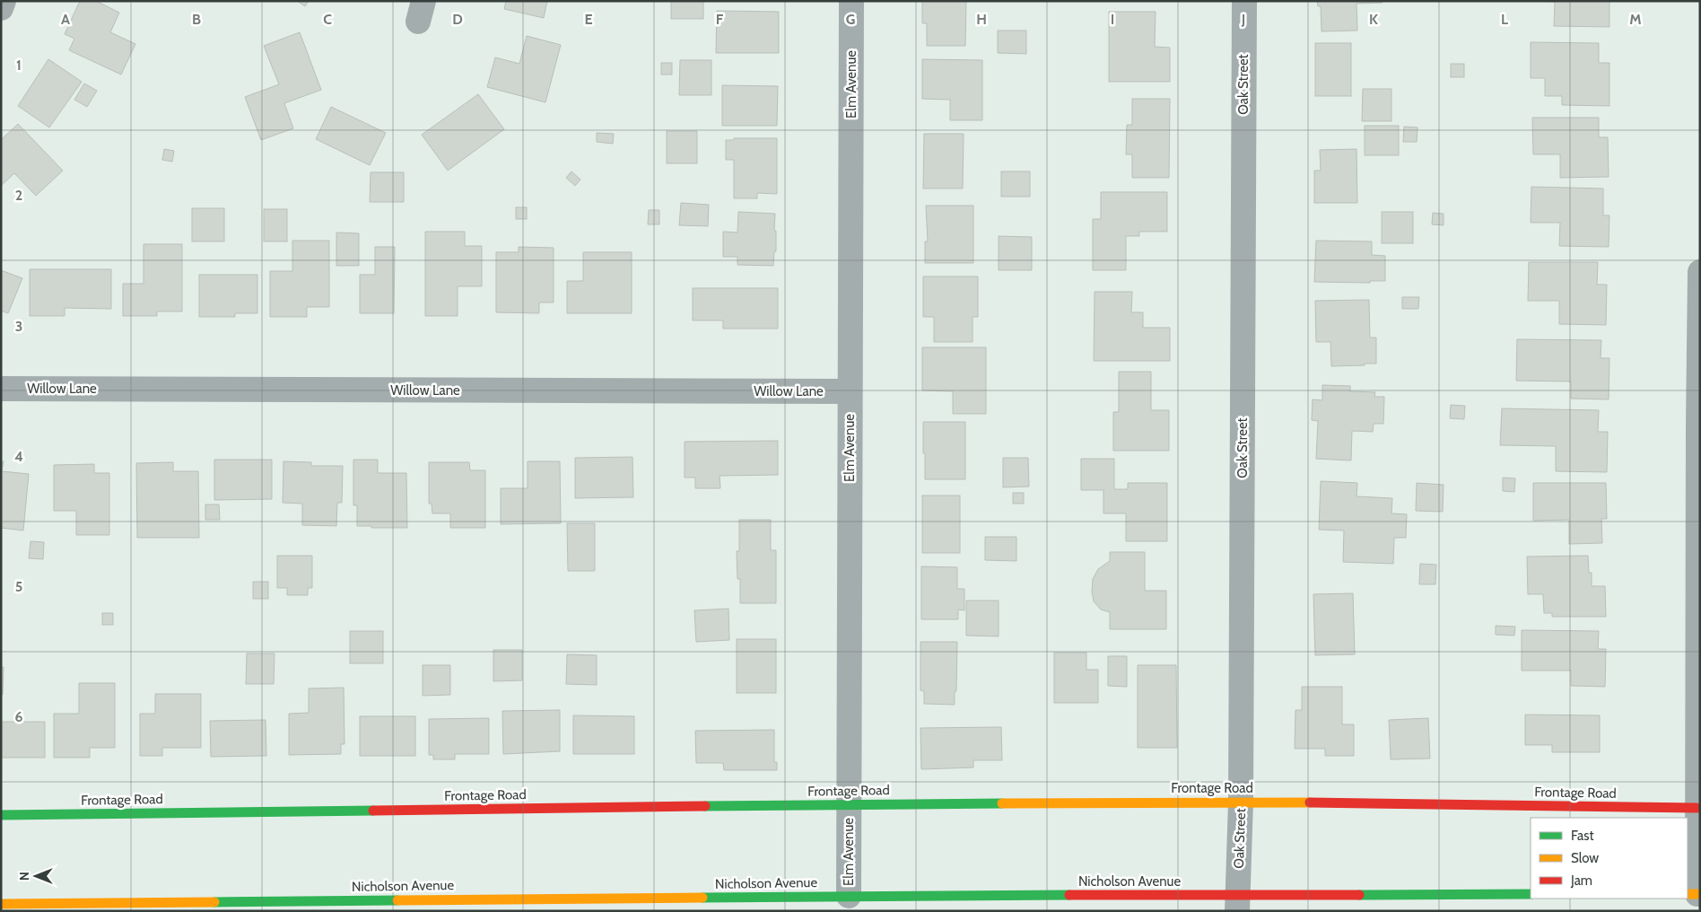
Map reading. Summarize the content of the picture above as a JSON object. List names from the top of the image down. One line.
{"streets":{"street":["Elm Avenue","Oak Street","Willow Lane","Frontage Road","Nicholson Avenue"]},"crossings":[["Elm Avenue","Willow Lane"],["Elm Avenue","Frontage Road"],["Elm Avenue","Nicholson Avenue"],["Oak Street","Frontage Road"],["Oak Street","Nicholson Avenue"]],"legend":["Fast","Slow","Jam"],"north":"left","grid":{"columns":["A","B","C","D","E","F","G","H","I","J","K","L","M"],"rows":["1","2","3","4","5","6"]}}
